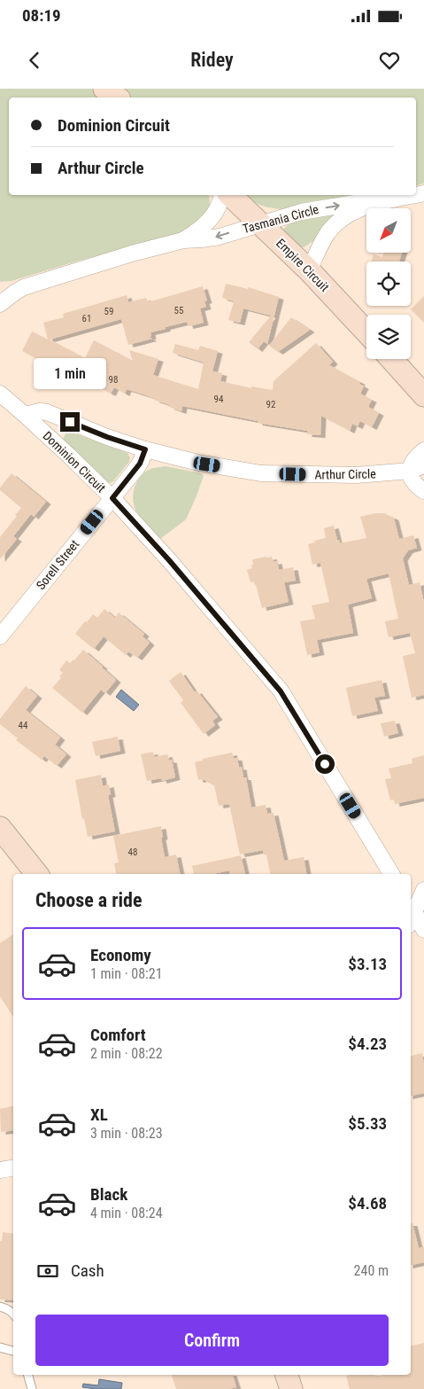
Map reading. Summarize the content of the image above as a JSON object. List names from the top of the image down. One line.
{"streets":{"street":["Tasmania Circle","Empire Circuit","Dominion Circuit","Arthur Circle","Sorell Street"]},"crossings":[["Tasmania Circle","Empire Circuit"],["Dominion Circuit","Arthur Circle"],["Dominion Circuit","Sorell Street"],["Arthur Circle","Sorell Street"]],"house_numbers":["55","59","61","98","94","92","44","48"],"north":"bottom left","page":{"status":"08:19","header":"Ridey","banner":["Dominion Circuit","Arthur Circle"],"bubble":"1 min","heading":"Choose a ride","list":[{"name":"Economy","note":"1 min · 08:21","value":"$3.13"},{"name":"Comfort","note":"2 min · 08:22","value":"$4.23"},{"name":"XL","note":"3 min · 08:23","value":"$5.33"},{"name":"Black","note":"4 min · 08:24","value":"$4.68"}],"pay":["Cash","240 m"],"buttons":"Confirm"}}
